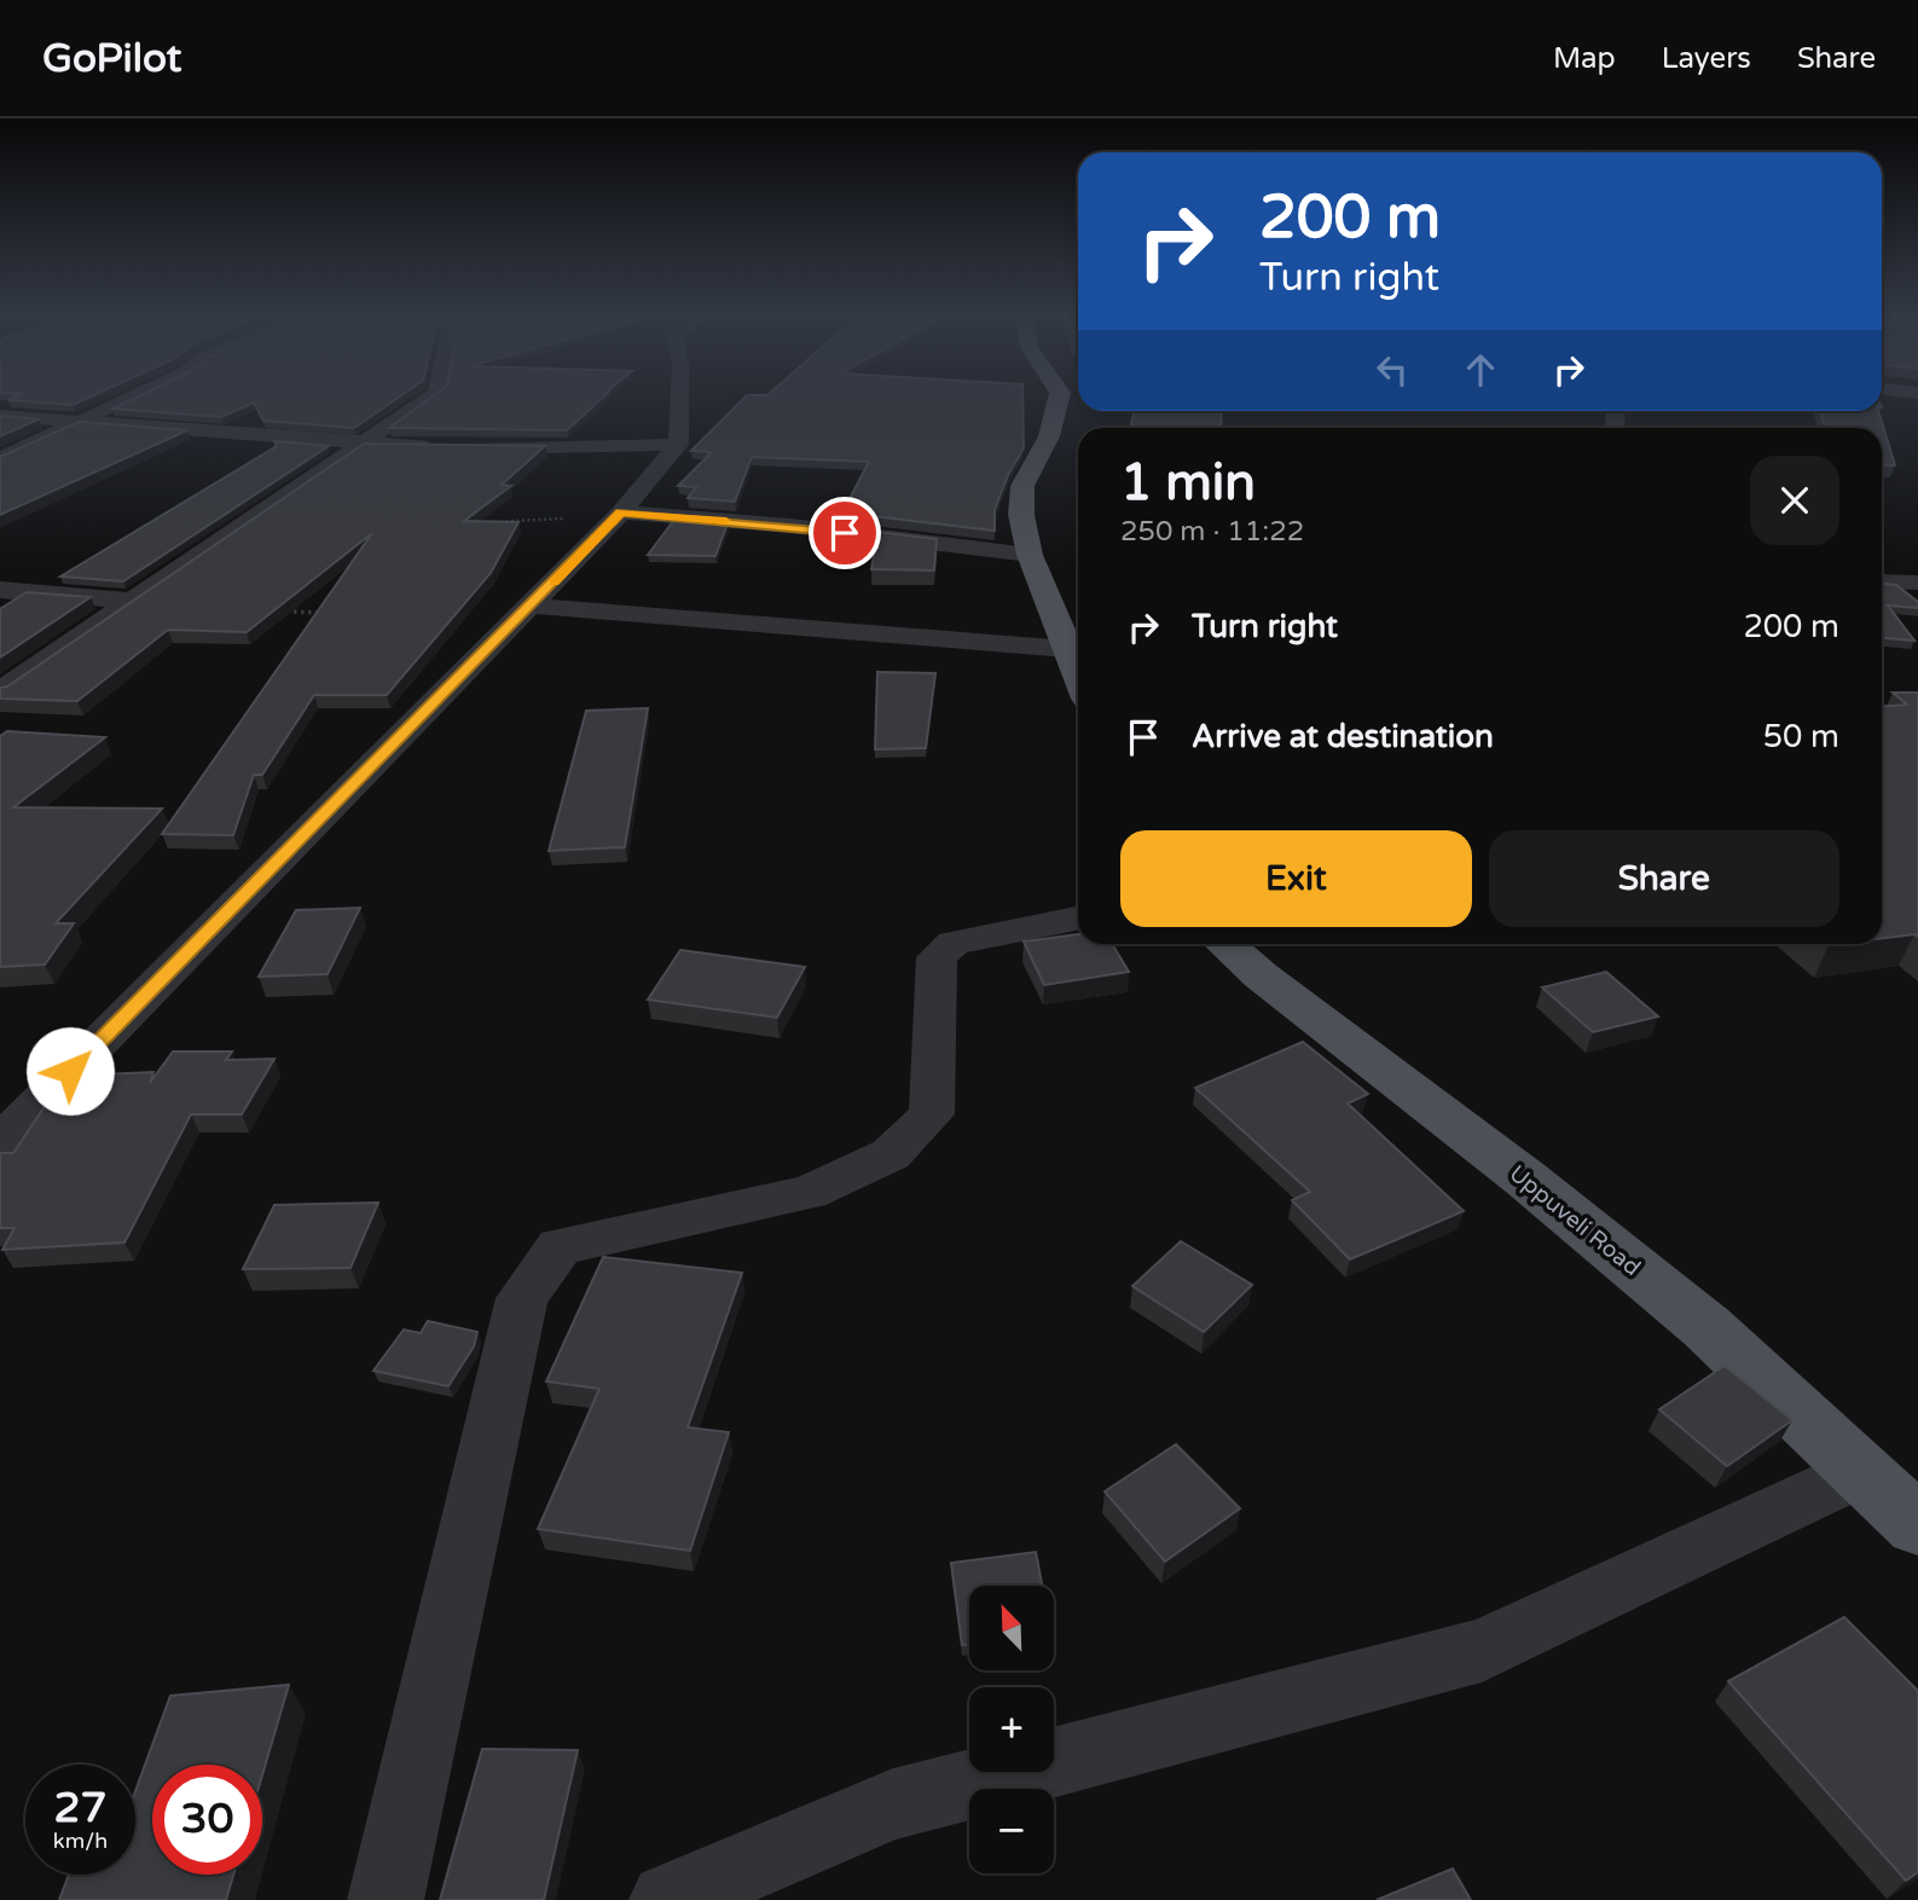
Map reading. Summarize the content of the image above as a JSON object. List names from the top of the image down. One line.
{"streets":{"main road":["Uppuveli Road"]},"north":"top left","page":{"header":"GoPilot","nav":["Map","Layers","Share"],"turn":["200 m","Turn right"],"heading":["1 min","250 m · 11:22"],"list":[{"name":"Turn right","value":"200 m"},{"name":"Arrive at destination","value":"50 m"}],"buttons":["Exit","Share"],"map_buttons":["+","−"],"speed":"27 km/h","limit":"30"}}
